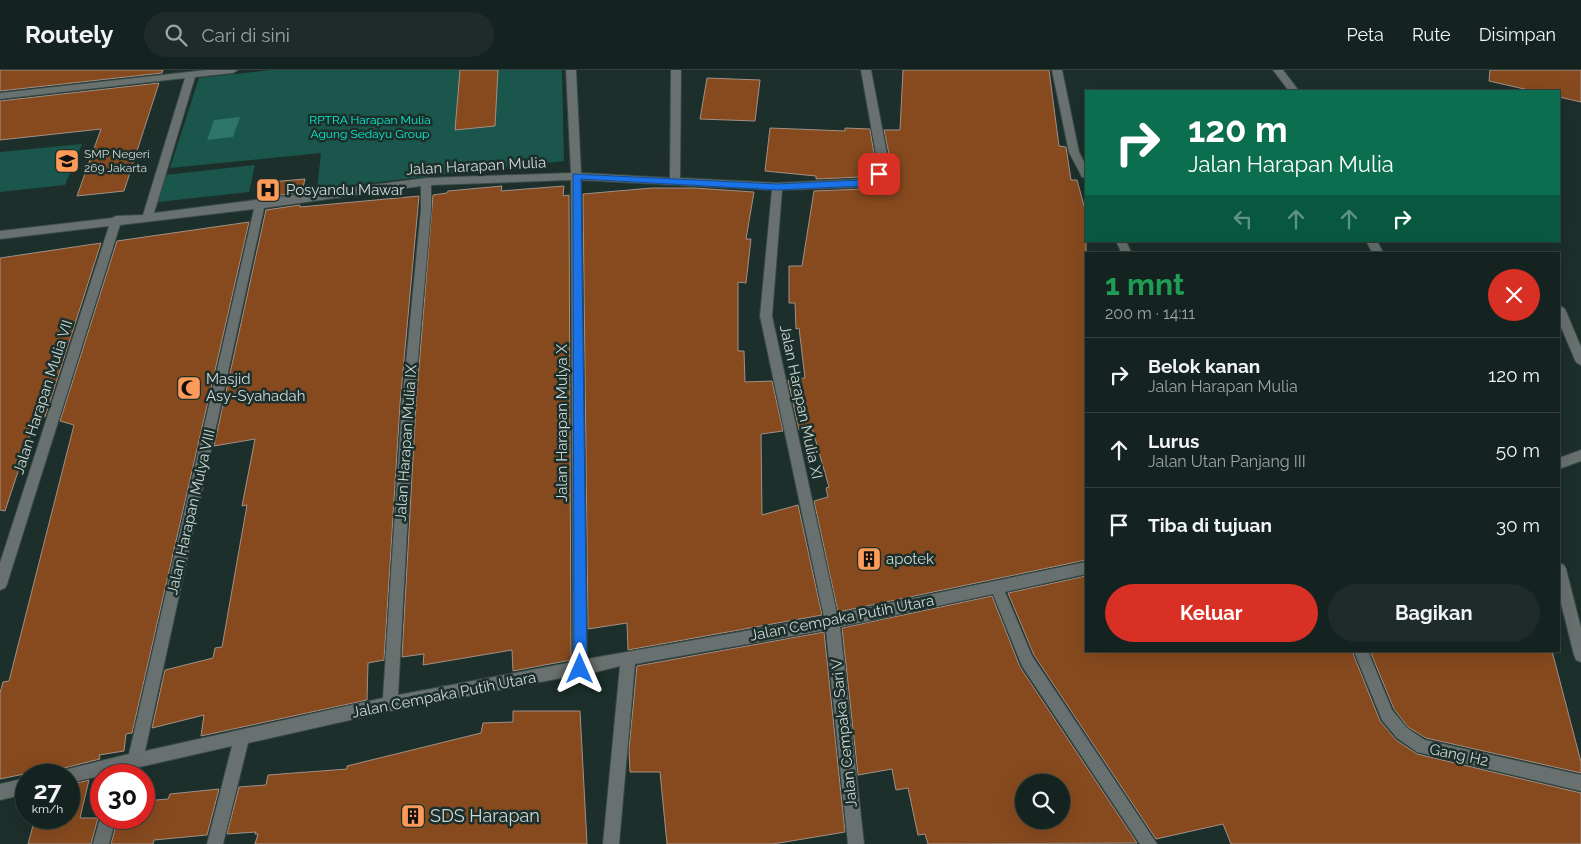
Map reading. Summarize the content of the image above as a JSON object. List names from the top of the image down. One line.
{"streets":{"street":["Jalan Harapan Mulia","Jalan Harapan Mulia VII","Jalan Harapan Mulia XI","Jalan Harapan Mulya X","Jalan Harapan Mulia IX","Jalan Harapan Mulya VIII","Jalan Cempaka Putih Utara","Jalan Cempaka Sari V","Gang H2"]},"crossings":[["Jalan Harapan Mulia","Jalan Harapan Mulia VII"],["Jalan Harapan Mulia","Jalan Harapan Mulia XI"],["Jalan Harapan Mulia","Jalan Harapan Mulya X"],["Jalan Harapan Mulia","Jalan Harapan Mulia IX"],["Jalan Harapan Mulia","Jalan Harapan Mulya VIII"],["Jalan Harapan Mulia XI","Jalan Cempaka Putih Utara"],["Jalan Harapan Mulia XI","Jalan Cempaka Sari V"],["Jalan Harapan Mulya X","Jalan Cempaka Putih Utara"],["Jalan Harapan Mulia IX","Jalan Cempaka Putih Utara"],["Jalan Cempaka Putih Utara","Jalan Cempaka Sari V"]],"parks":["RPTRA Harapan Mulia Agung Sedayu Group"],"places":{"school or university":["SMP Negeri 269 Jakarta"],"hospital":["Posyandu Mawar"],"mosque":["Masjid Asy-Syahadah"],"building":["apotek","SDS Harapan"]},"page":{"header":"Routely","search":"Cari di sini","nav":["Peta","Rute","Disimpan"],"turn":["120 m","Jalan Harapan Mulia"],"heading":["1 mnt","200 m · 14:11"],"list":[{"name":"Belok kanan","note":"Jalan Harapan Mulia","value":"120 m"},{"name":"Lurus","note":"Jalan Utan Panjang III","value":"50 m"},{"name":"Tiba di tujuan","value":"30 m"}],"buttons":["Keluar","Bagikan"],"speed":"27 km/h","limit":"30"}}
